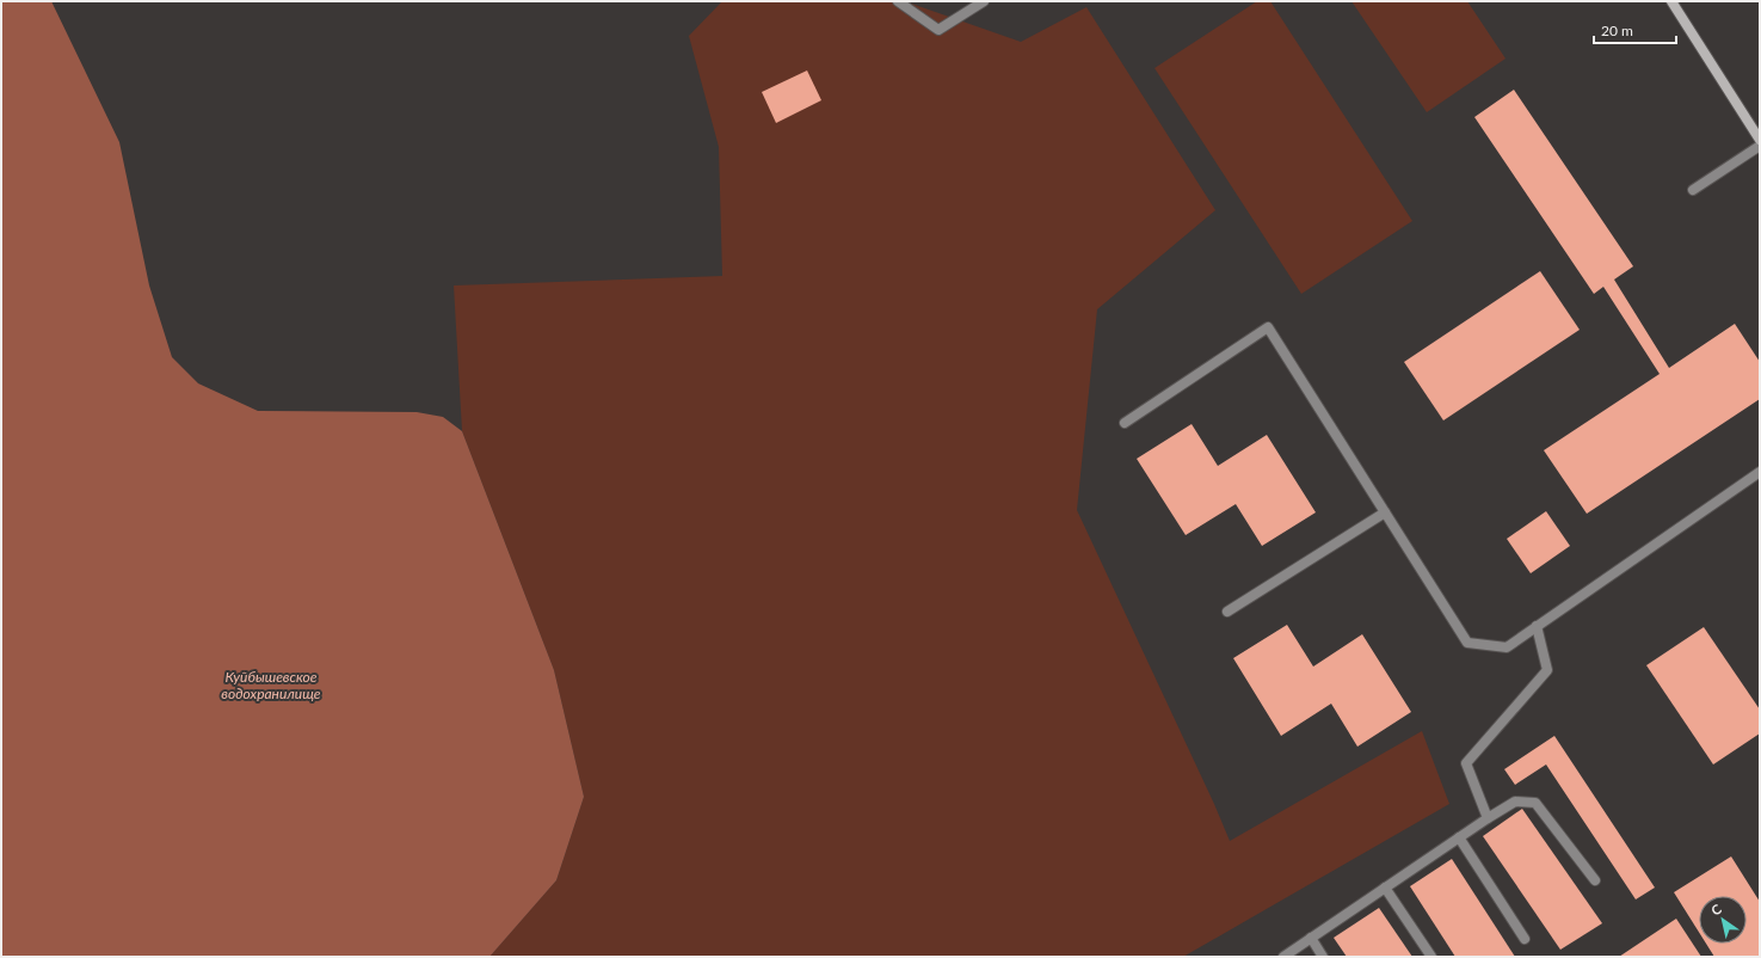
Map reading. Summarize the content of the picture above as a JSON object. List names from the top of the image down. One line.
{"water":["Куйбышевское водохранилище"],"scale_bar":"20 m","north":"top left"}
